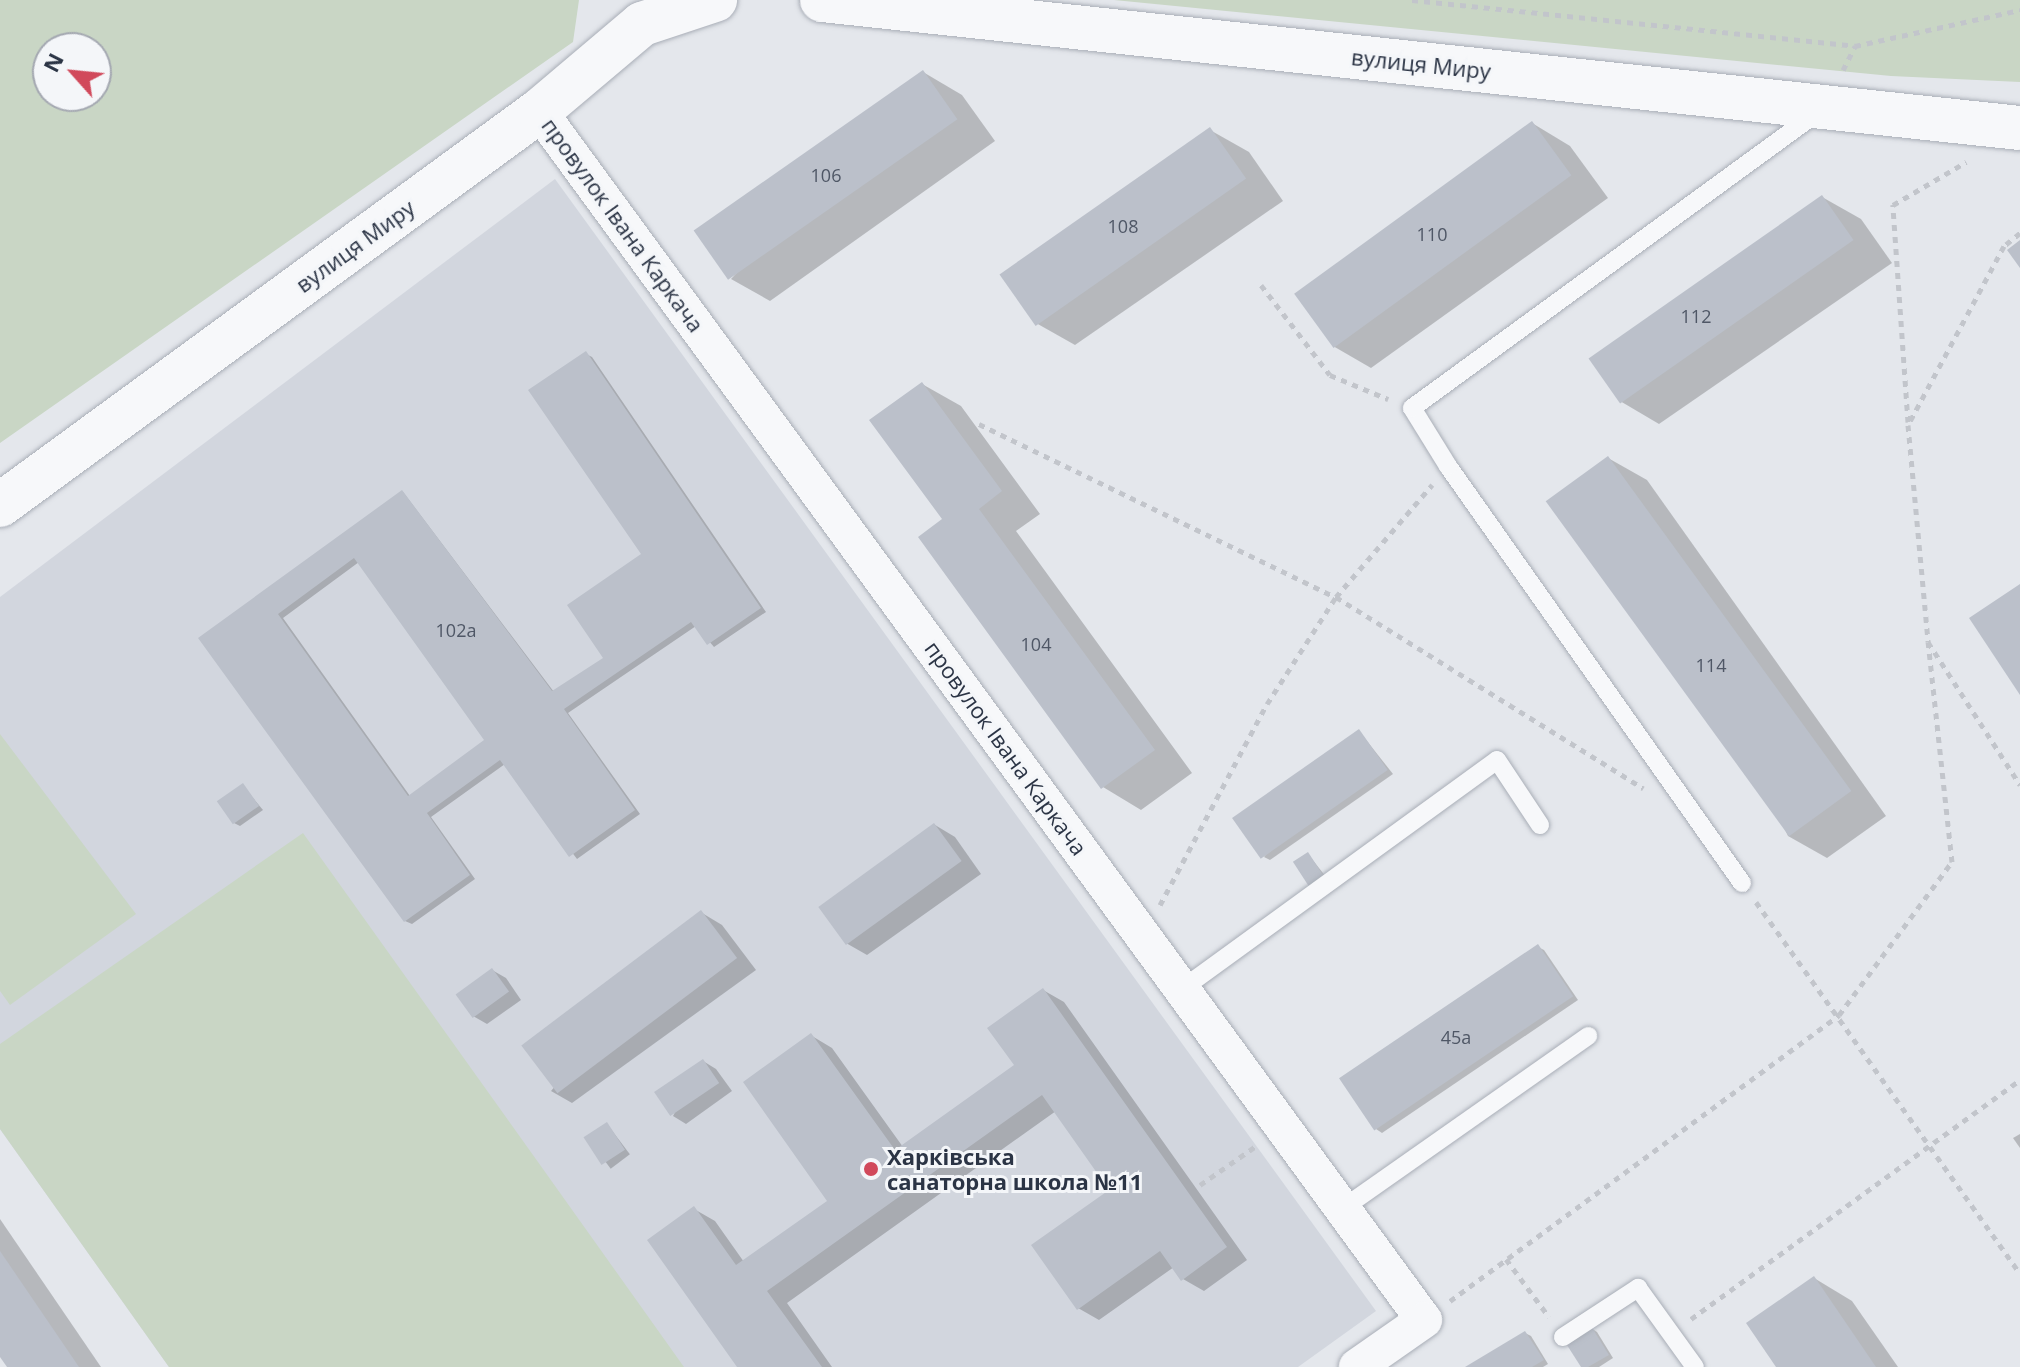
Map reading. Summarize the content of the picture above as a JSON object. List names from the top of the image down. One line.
{"streets":{"street":["вулиця Миру","провулок Івана Каркача"]},"crossings":[["вулиця Миру","провулок Івана Каркача"]],"places":["Харківська санаторна школа №11"],"house_numbers":["106","108","110","112","102а","104","114","45а"],"north":"top left"}
